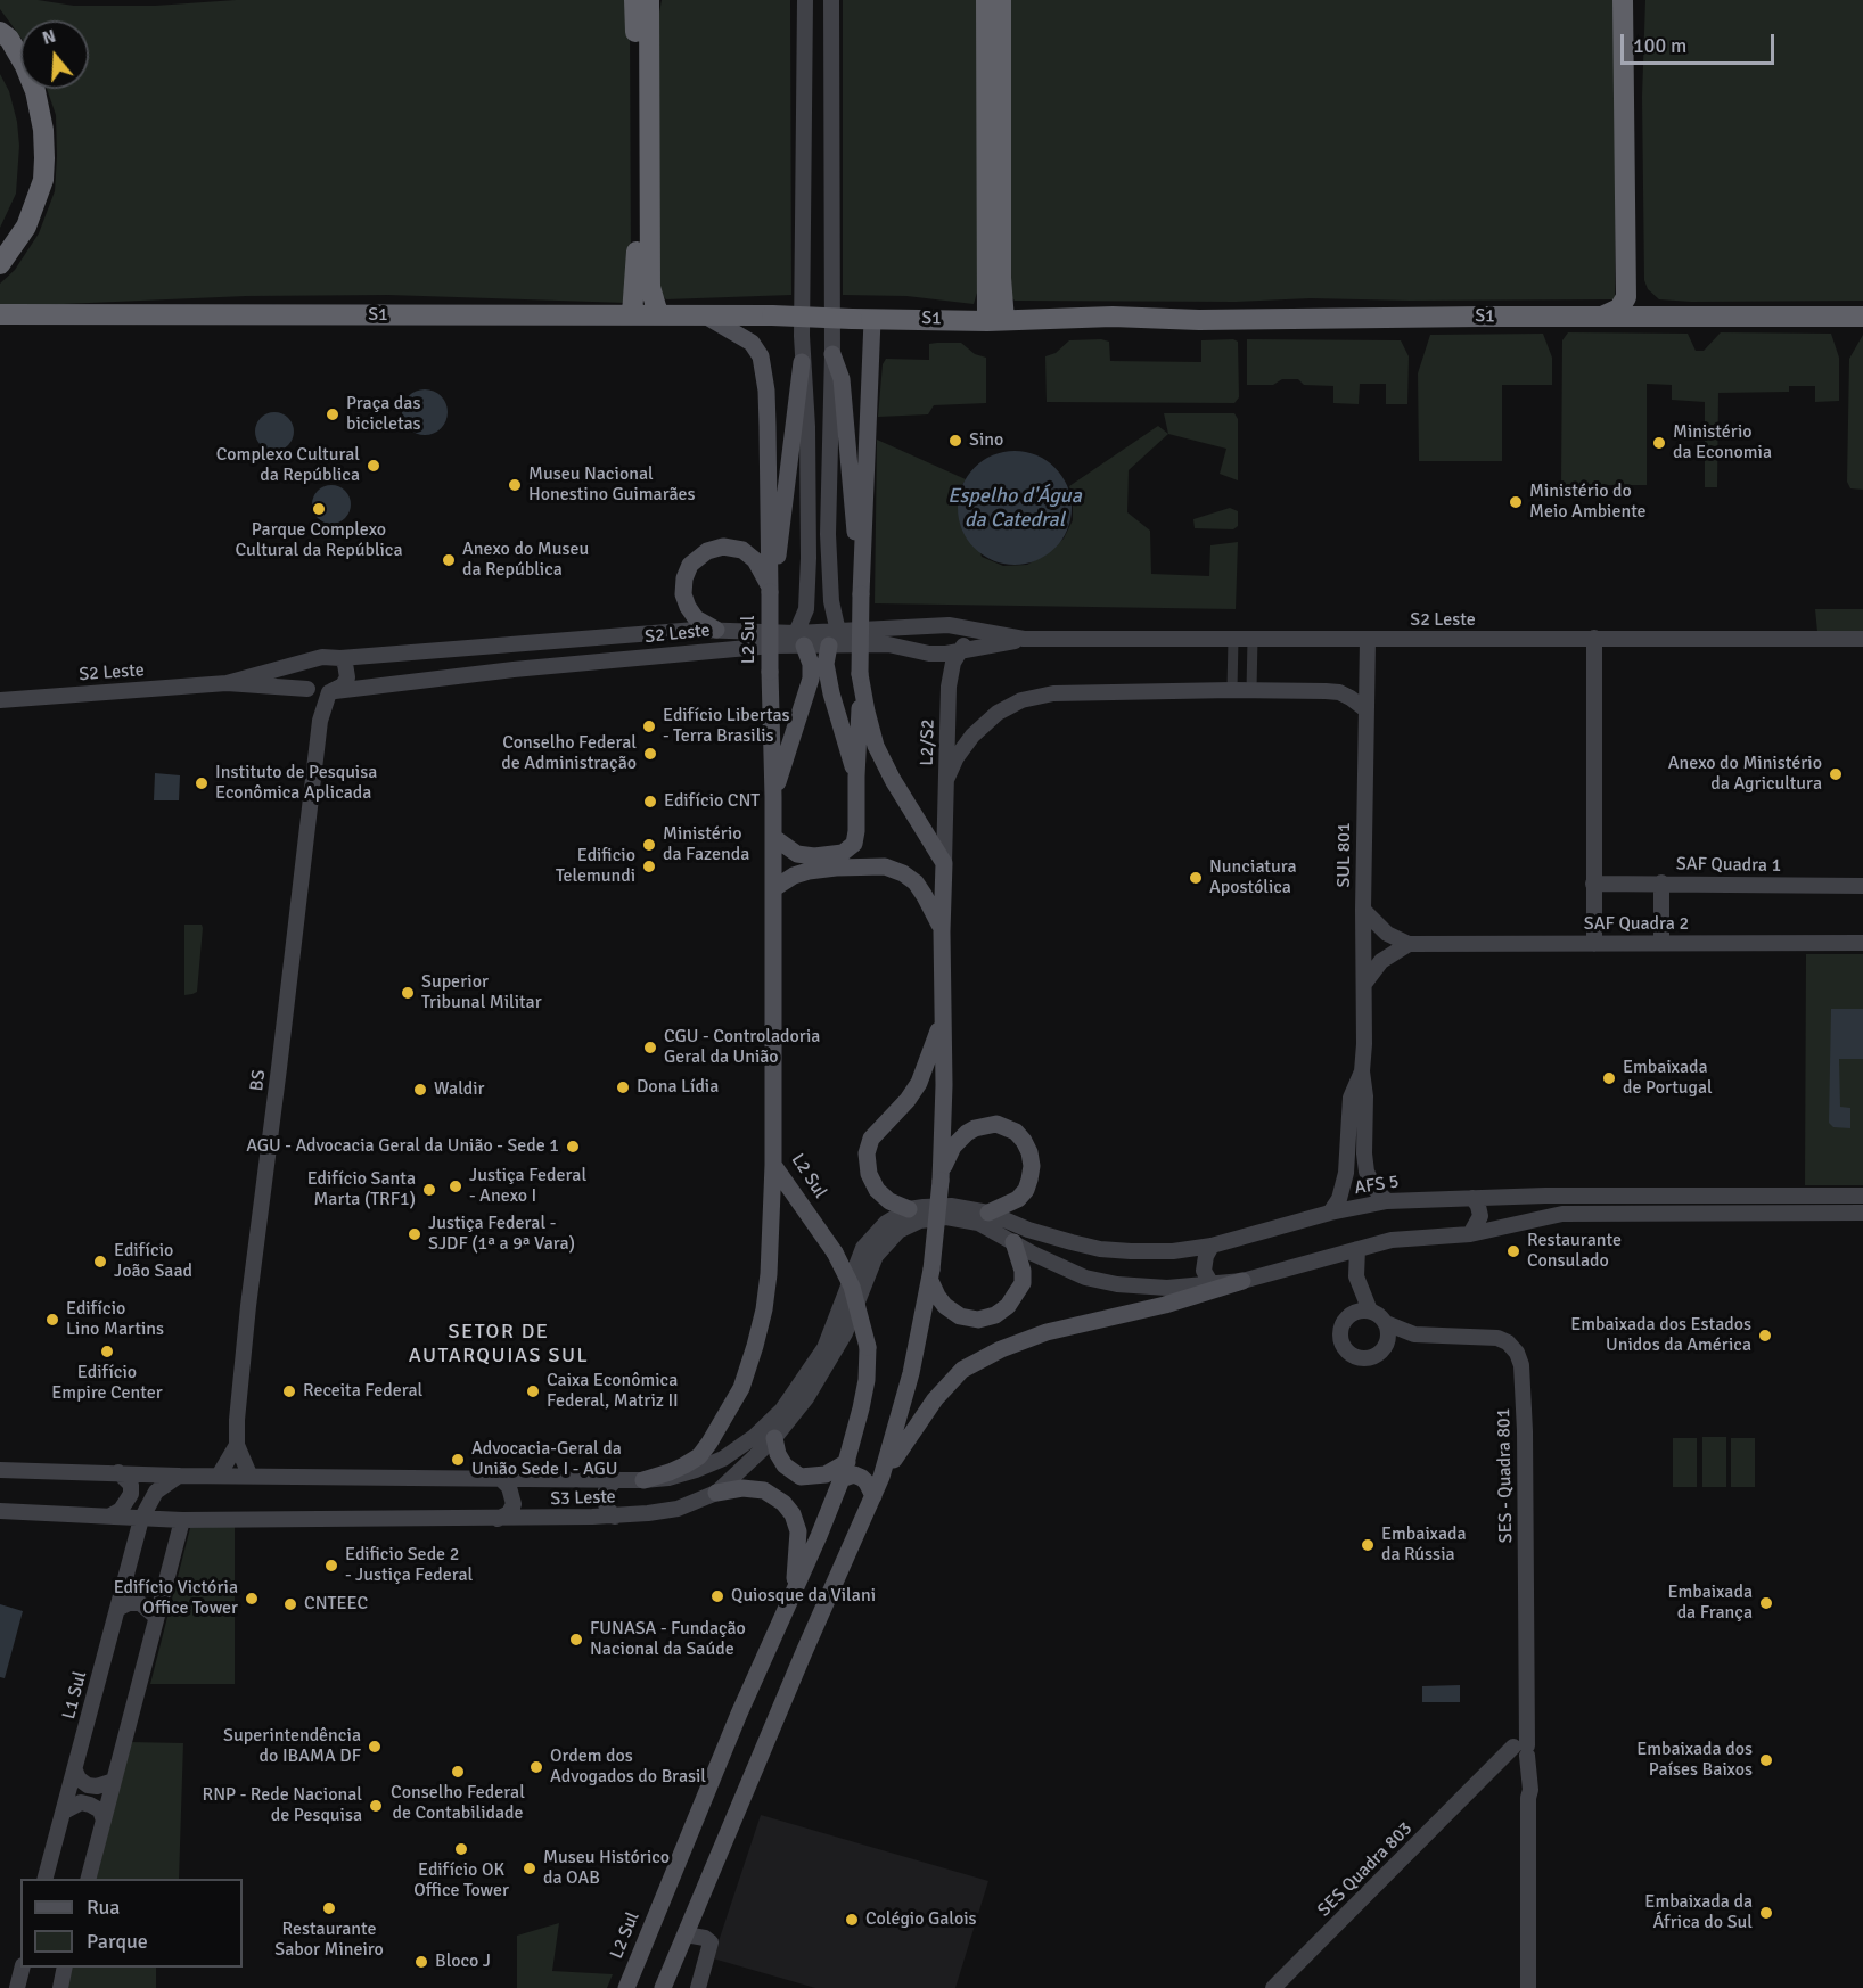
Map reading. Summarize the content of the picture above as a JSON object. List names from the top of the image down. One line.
{"streets":{"highway":["S1"],"main road":["S2 Leste","L2 Sul","L2/S2","SUL 801","SAF Quadra 1","SAF Quadra 2","BS","AFS 5","SES - Quadra 801","S3 Leste","L1 Sul","SES Quadra 803"]},"crossings":[["S1","L2 Sul"],["S2 Leste","L2/S2"],["S2 Leste","SUL 801"],["S2 Leste","BS"],["SUL 801","AFS 5"],["BS","S3 Leste"],["AFS 5","S3 Leste"],["SES - Quadra 801","SES Quadra 803"],["S3 Leste","L1 Sul"]],"districts":["SETOR DE AUTARQUIAS SUL"],"water":["Espelho d'Água da Catedral"],"places":["Praça das bicicletas","Sino","Ministério da Economia","Complexo Cultural da República","Museu Nacional Honestino Guimarães","Ministério do Meio Ambiente","Parque Complexo Cultural da República","Anexo do Museu da República","Edifício Libertas - Terra Brasilis","Conselho Federal de Administração","Anexo do Ministério da Agricultura","Instituto de Pesquisa Econômica Aplicada","Edifício CNT","Ministério da Fazenda","Edificio Telemundi","Nunciatura Apostólica","Superior Tribunal Militar","CGU - Controladoria Geral da União","Embaixada de Portugal","Dona Lídia","Waldir","AGU - Advocacia Geral da União - Sede 1","Justiça Federal - Anexo I","Edifício Santa Marta (TRF1)","Justiça Federal - SJDF (1ª a 9ª Vara)","Restaurante Consulado","Edifício João Saad","Edifício Lino Martins","Embaixada dos Estados Unidos da América","Edifício Empire Center","Receita Federal","Caixa Econômica Federal, Matriz II","Advocacia-Geral da União Sede I - AGU","Embaixada da Rússia","Edificio Sede 2 - Justiça Federal","Quiosque da Vilani","Edifício Victória Office Tower","Embaixada da França","CNTEEC","FUNASA - Fundação Nacional da Saúde","Superintendência do IBAMA DF","Embaixada dos Países Baixos","Ordem dos Advogados do Brasil","Conselho Federal de Contabilidade","RNP - Rede Nacional de Pesquisa","Edifício OK Office Tower","Museu Histórico da OAB","Restaurante Sabor Mineiro","Embaixada da África do Sul","Colégio Galois","Bloco J"],"legend":["Rua","Parque"],"scale_bar":"100 m","north":"top"}
